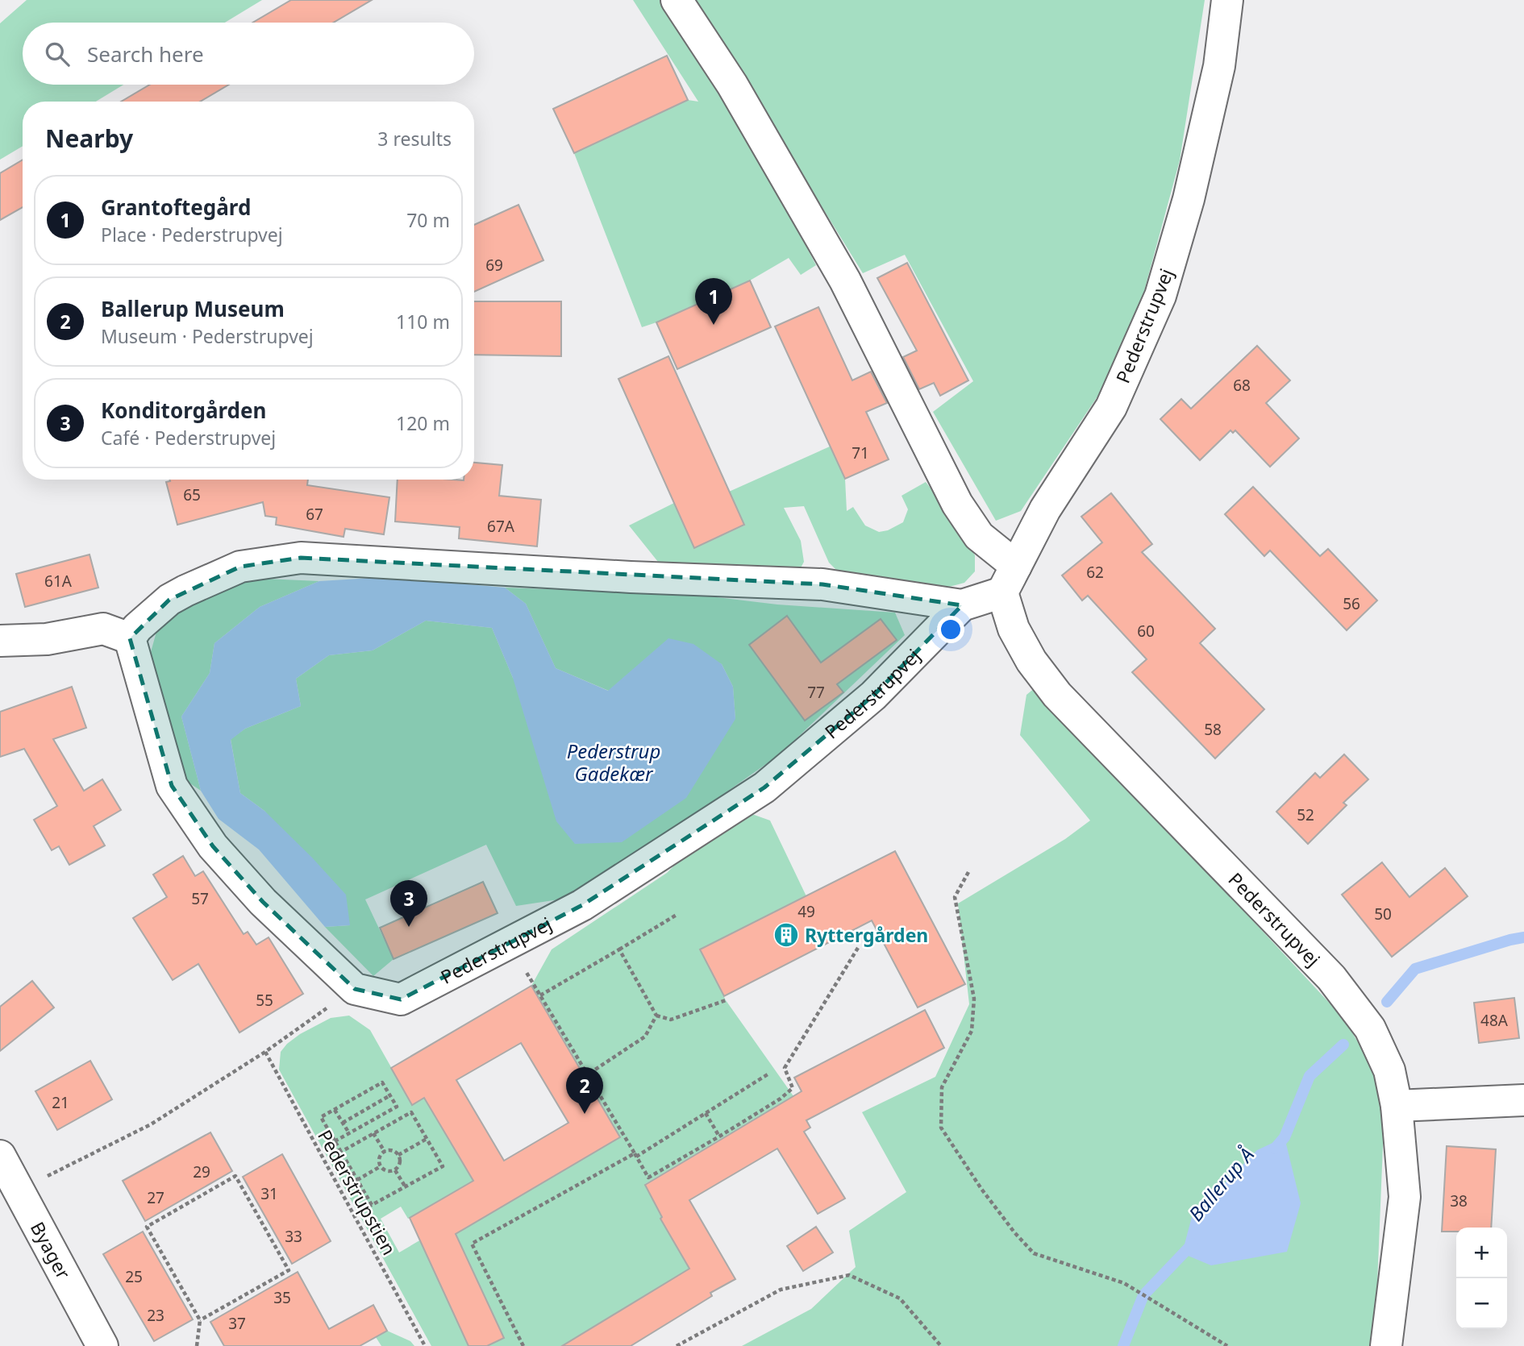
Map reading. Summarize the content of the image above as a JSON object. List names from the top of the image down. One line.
{"streets":{"street":["Pederstrupvej","Byager"],"path":["Pederstrupstien"]},"water":["Pederstrup Gadekær","Ballerup Å"],"places":{"building":["Ryttergården"]},"house_numbers":["69","68","71","65","67","67A","62","61A","56","60","77","58","52","57","49","50","55","48A","21","29","31","27","38","33","25","35","23","37"],"page":{"search":"Search here","heading":["Nearby","3 results"],"list":[{"mark":"1","name":"Grantoftegård","note":"Place · Pederstrupvej","value":"70 m"},{"mark":"2","name":"Ballerup Museum","note":"Museum · Pederstrupvej","value":"110 m"},{"mark":"3","name":"Konditorgården","note":"Café · Pederstrupvej","value":"120 m"}],"pins":["1","3","2"],"map_buttons":["+","−"]}}
